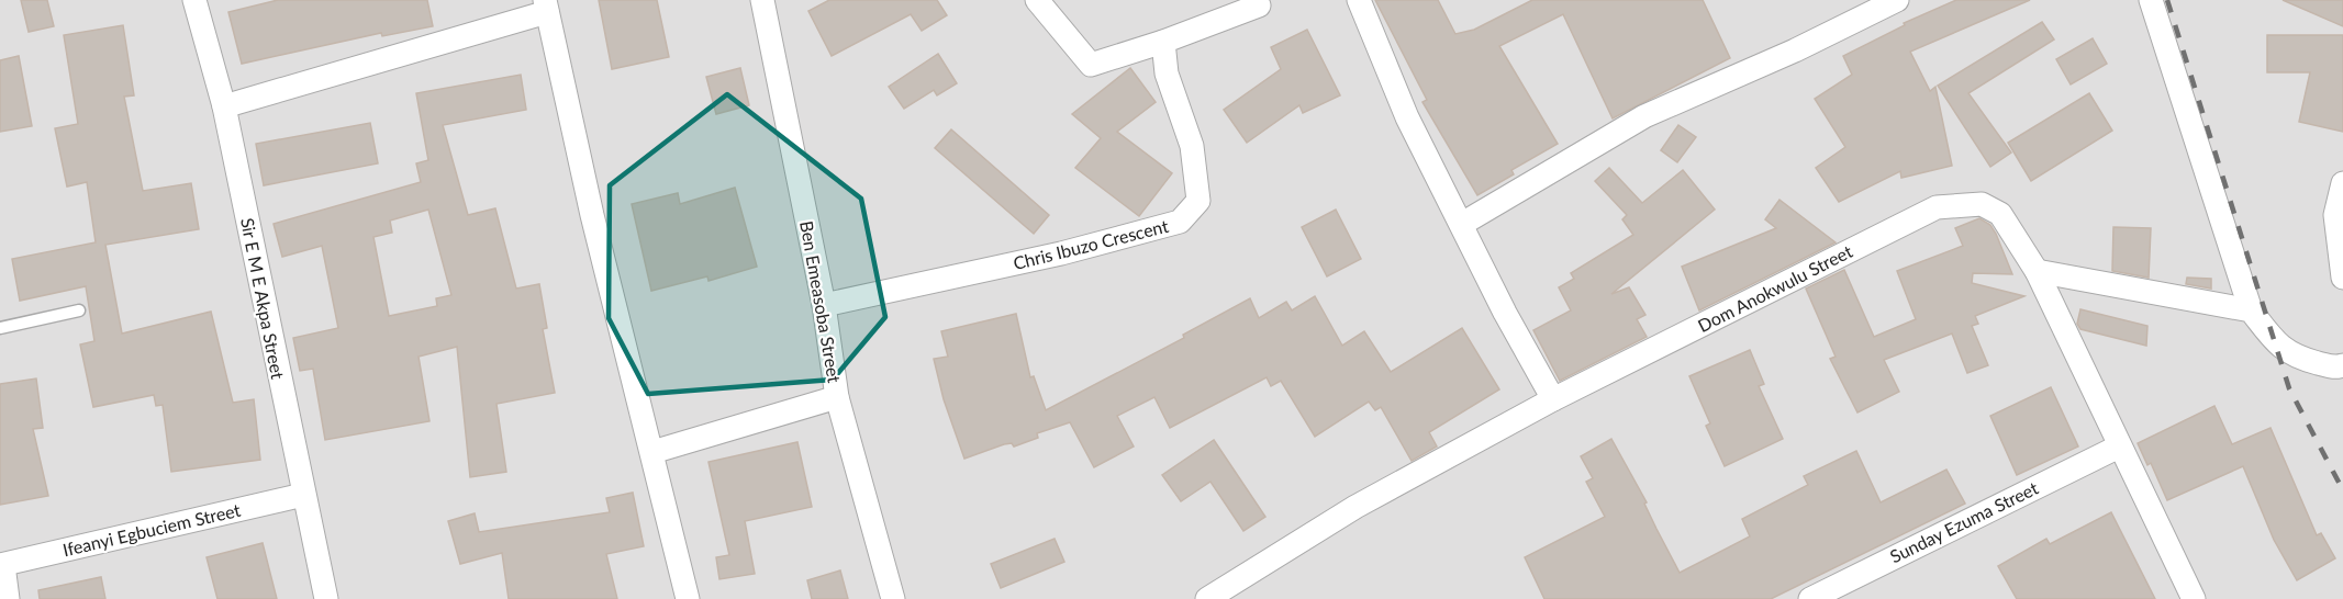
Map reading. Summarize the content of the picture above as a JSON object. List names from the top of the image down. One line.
{"streets":{"street":["Chris Ibuzo Crescent","Dom Anokwulu Street","Sir E M E Akpa Street","Ben Emeasoba Street","Sunday Ezuma Street","Ifeanyi Egbuciem Street"]},"crossings":[["Chris Ibuzo Crescent","Ben Emeasoba Street"],["Dom Anokwulu Street","Sunday Ezuma Street"],["Sir E M E Akpa Street","Ifeanyi Egbuciem Street"]]}
